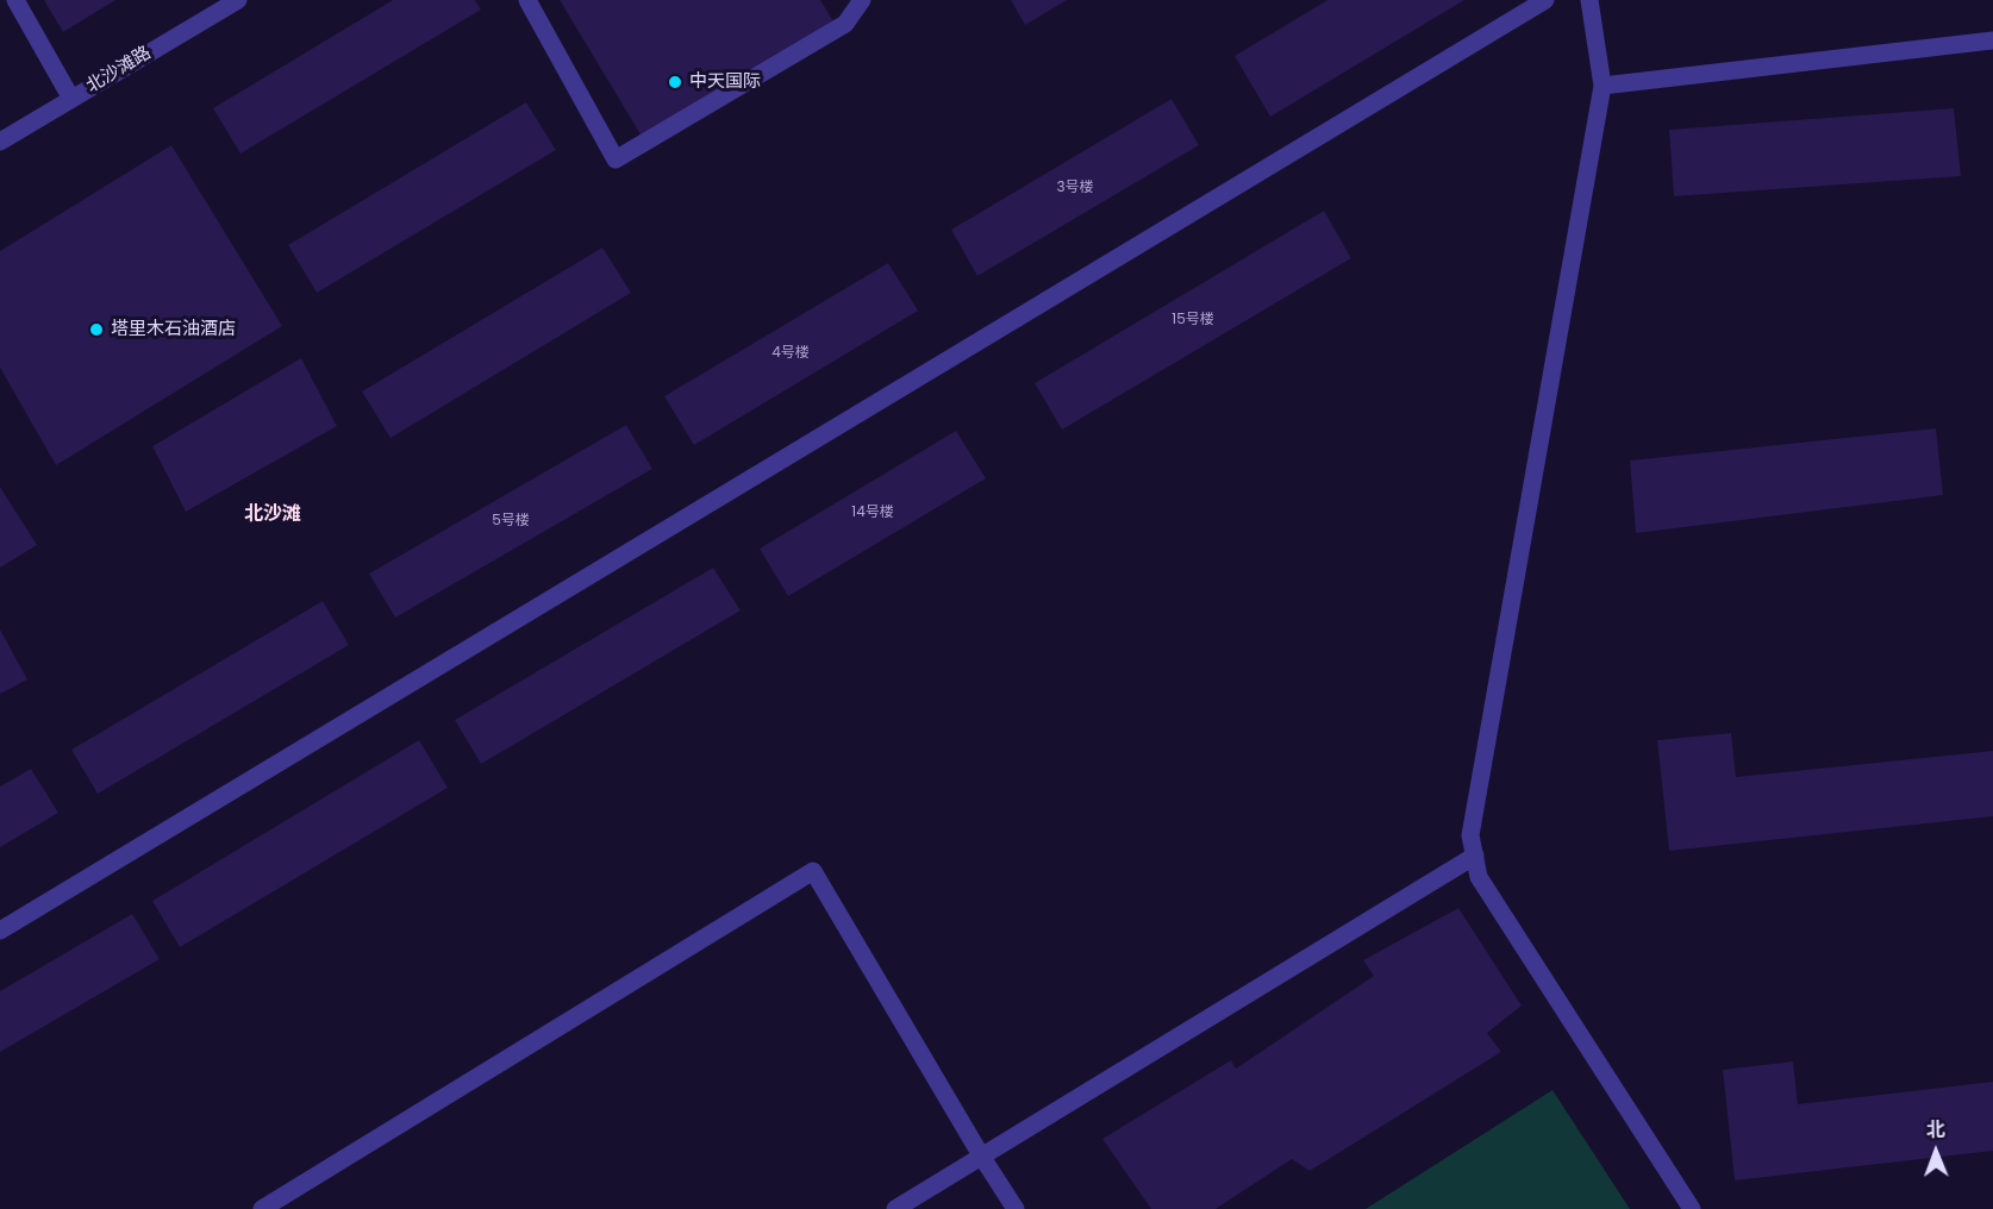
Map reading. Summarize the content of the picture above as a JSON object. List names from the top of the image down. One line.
{"streets":{"street":["北沙滩路"]},"districts":["北沙滩"],"places":["中天国际","塔里木石油酒店"],"house_numbers":["3号楼","15号楼","4号楼","14号楼","5号楼"],"north":"top"}
